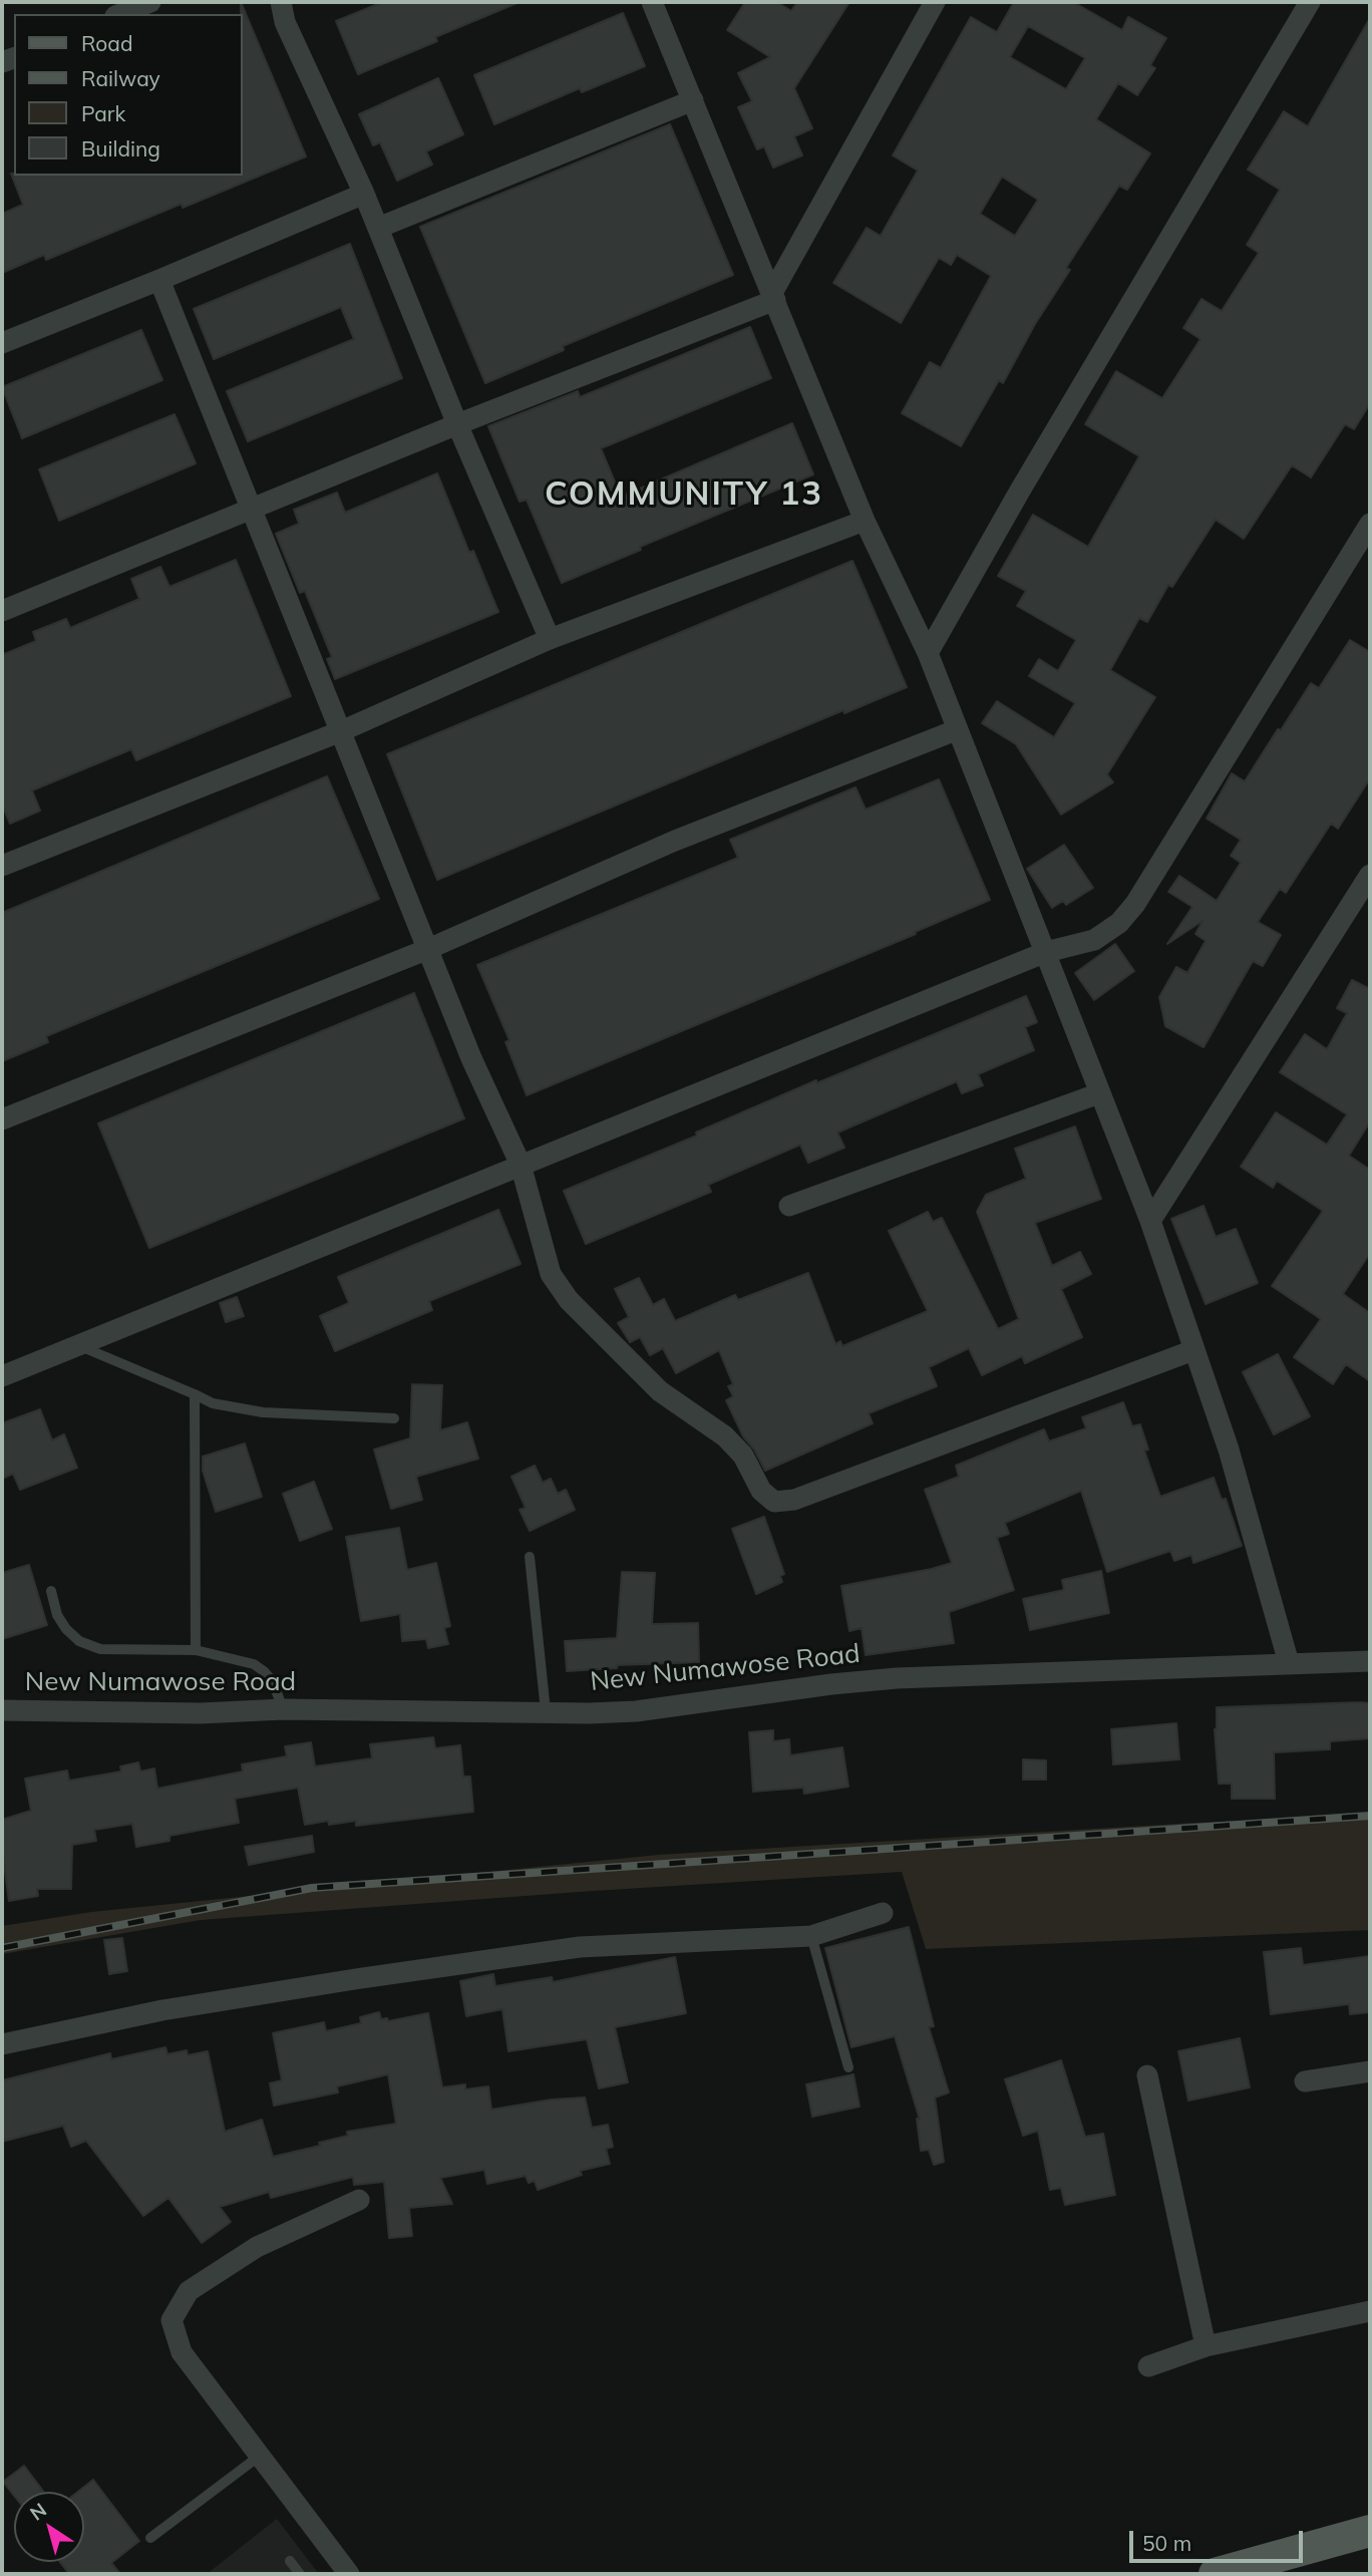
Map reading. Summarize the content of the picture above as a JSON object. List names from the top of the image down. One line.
{"streets":{"street":["New Numawose Road"]},"districts":["COMMUNITY 13"],"legend":["Road","Railway","Park","Building"],"scale_bar":"50 m","north":"top left"}
